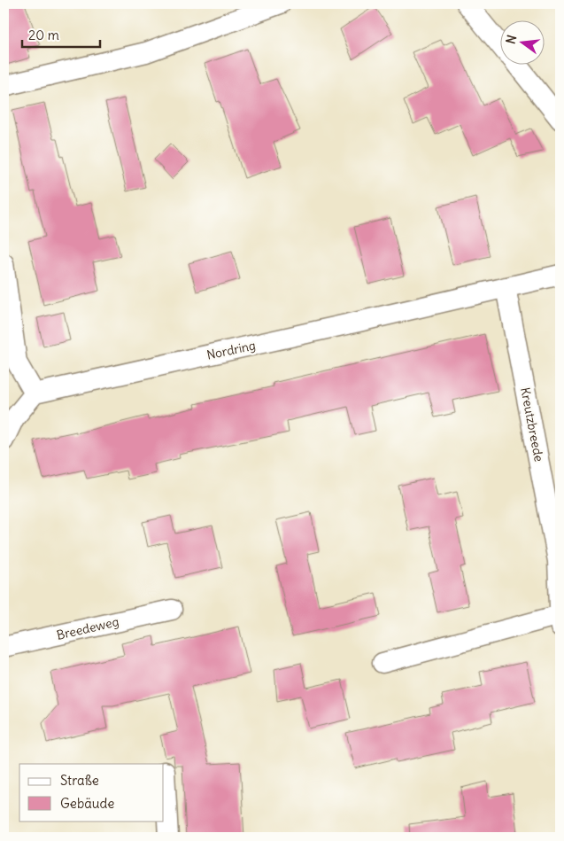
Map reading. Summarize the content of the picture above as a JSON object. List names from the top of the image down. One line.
{"streets":{"street":["Nordring","Kreutzbreede","Breedeweg"]},"crossings":[["Nordring","Kreutzbreede"]],"legend":["Straße","Gebäude"],"scale_bar":"20 m","north":"left"}
